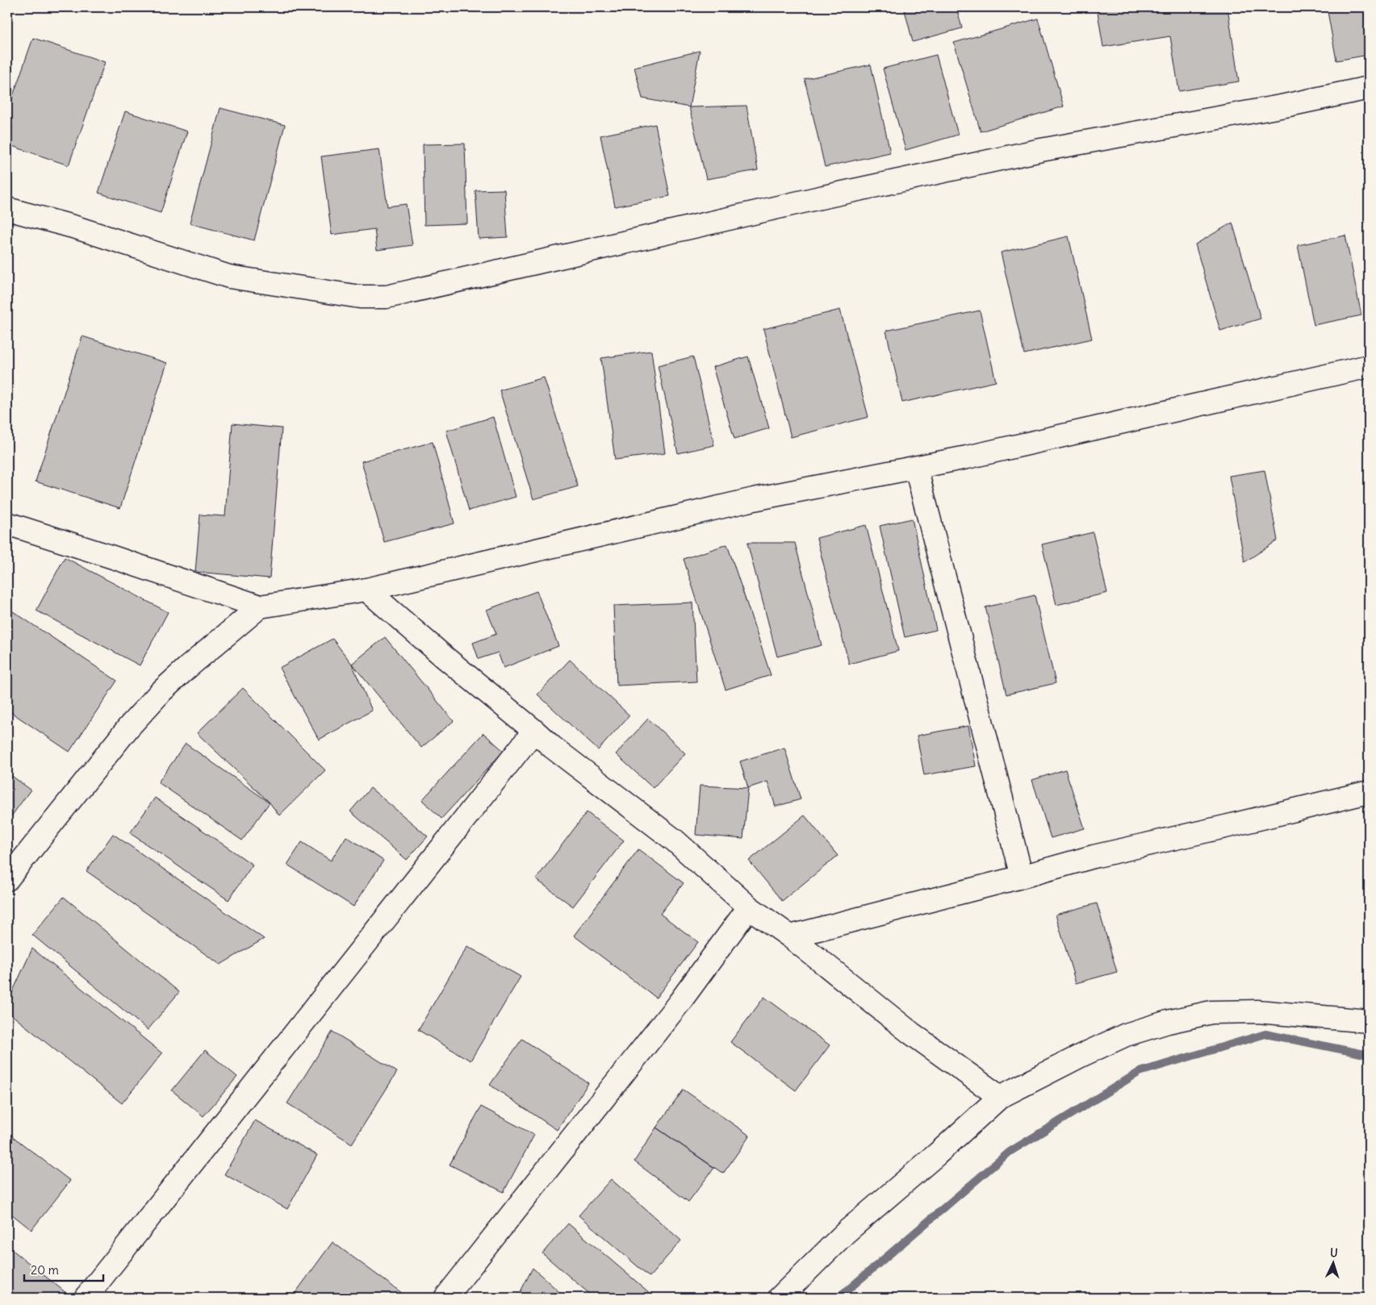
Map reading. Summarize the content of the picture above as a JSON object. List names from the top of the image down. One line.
{"scale_bar":"20 m","north":"top"}
